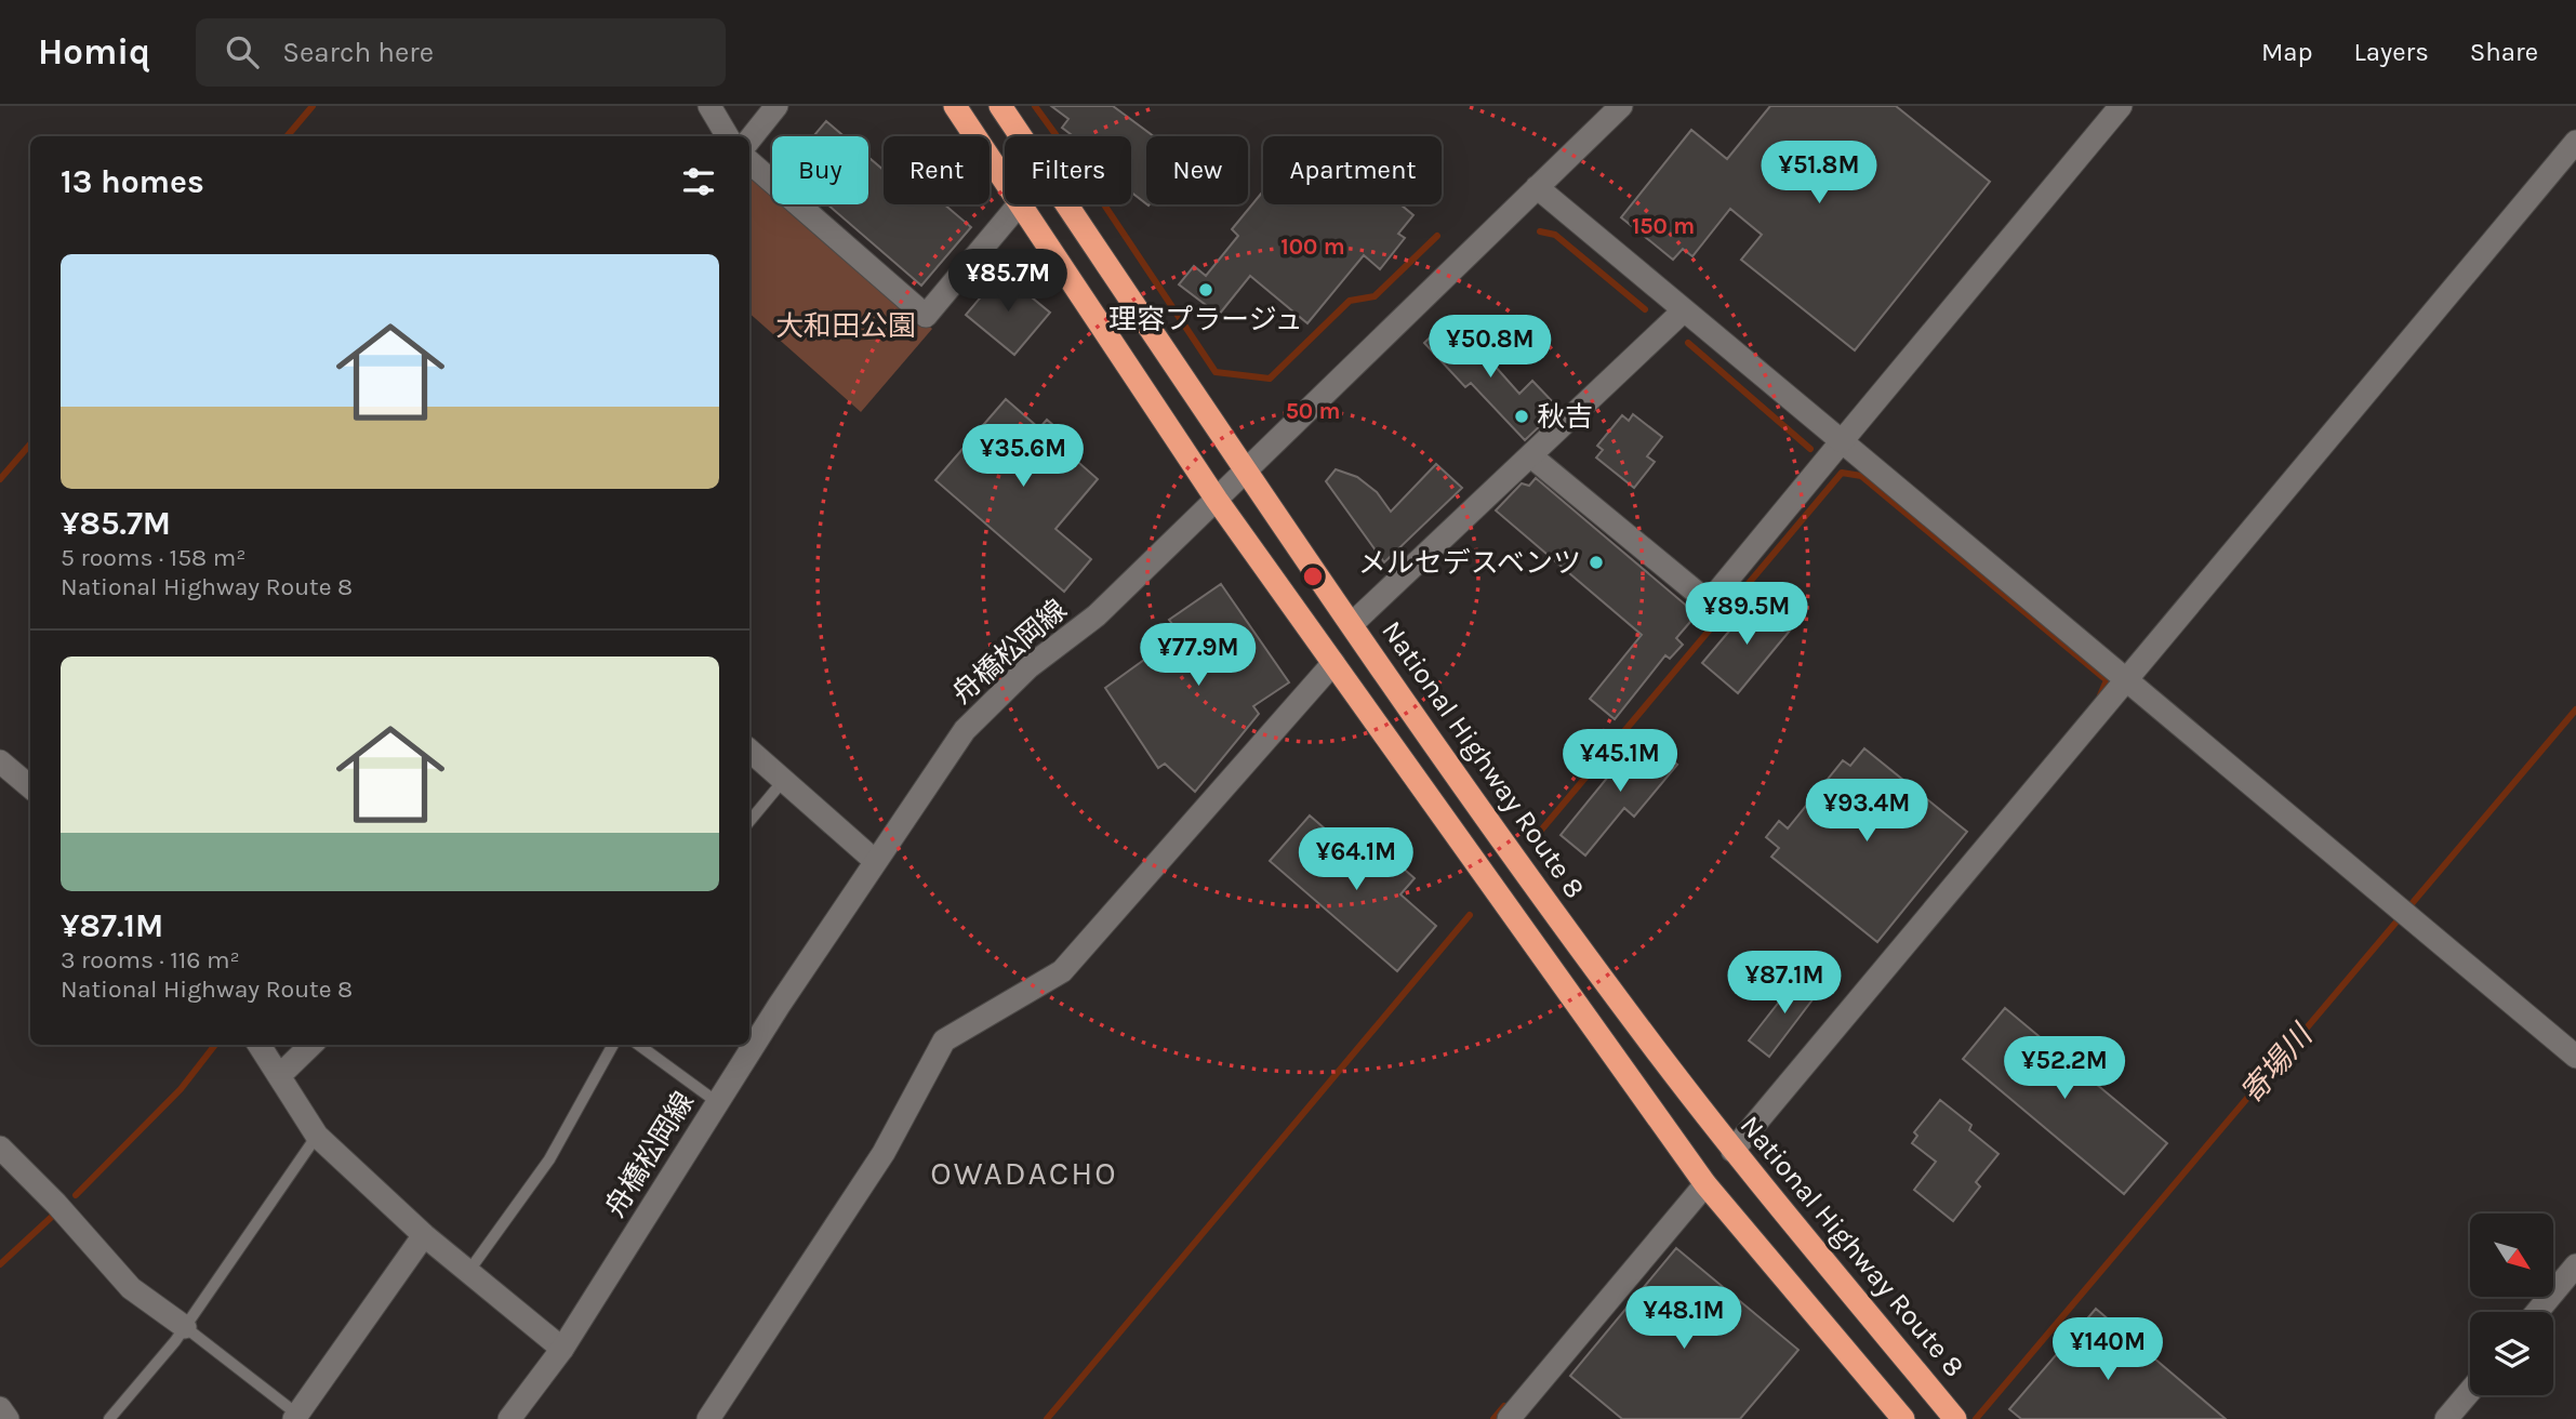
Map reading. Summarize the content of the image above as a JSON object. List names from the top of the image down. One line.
{"streets":{"highway":["National Highway Route 8"],"street":["舟橋松岡線"]},"crossings":[["舟橋松岡線","National Highway Route 8"]],"districts":["OWADACHO"],"water":["寄場川"],"parks":["大和田公園"],"places":["理容プラージュ","秋吉","メルセデスベンツ"],"north":"bottom right","page":{"header":"Homiq","search":"Search here","nav":["Map","Layers","Share"],"chip":["Buy","Rent","Filters","New","Apartment"],"heading":"13 homes","price":["¥51.8M","¥85.7M","¥50.8M","¥35.6M","¥89.5M","¥77.9M","¥45.1M","¥93.4M","¥64.1M","¥87.1M","¥52.2M","¥48.1M","¥140M"],"list":[{"name":"¥85.7M","note":"5 rooms · 158 m² · National Highway Route 8"},{"name":"¥87.1M","note":"3 rooms · 116 m² · National Highway Route 8"}]},"rings":["150 m","100 m","50 m"]}
